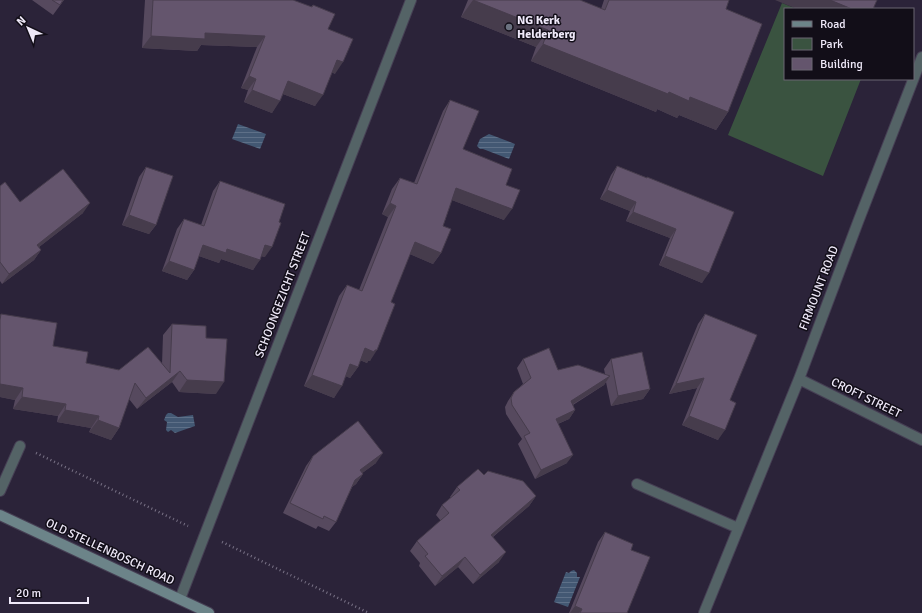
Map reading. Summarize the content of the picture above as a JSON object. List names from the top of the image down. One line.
{"streets":{"street":["FIRMOUNT ROAD","SCHOONGEZICHT STREET","CROFT STREET","OLD STELLENBOSCH ROAD"]},"crossings":[["FIRMOUNT ROAD","CROFT STREET"],["SCHOONGEZICHT STREET","OLD STELLENBOSCH ROAD"]],"places":["NG Kerk Helderberg"],"legend":["Road","Park","Building"],"scale_bar":"20 m","north":"top left"}
